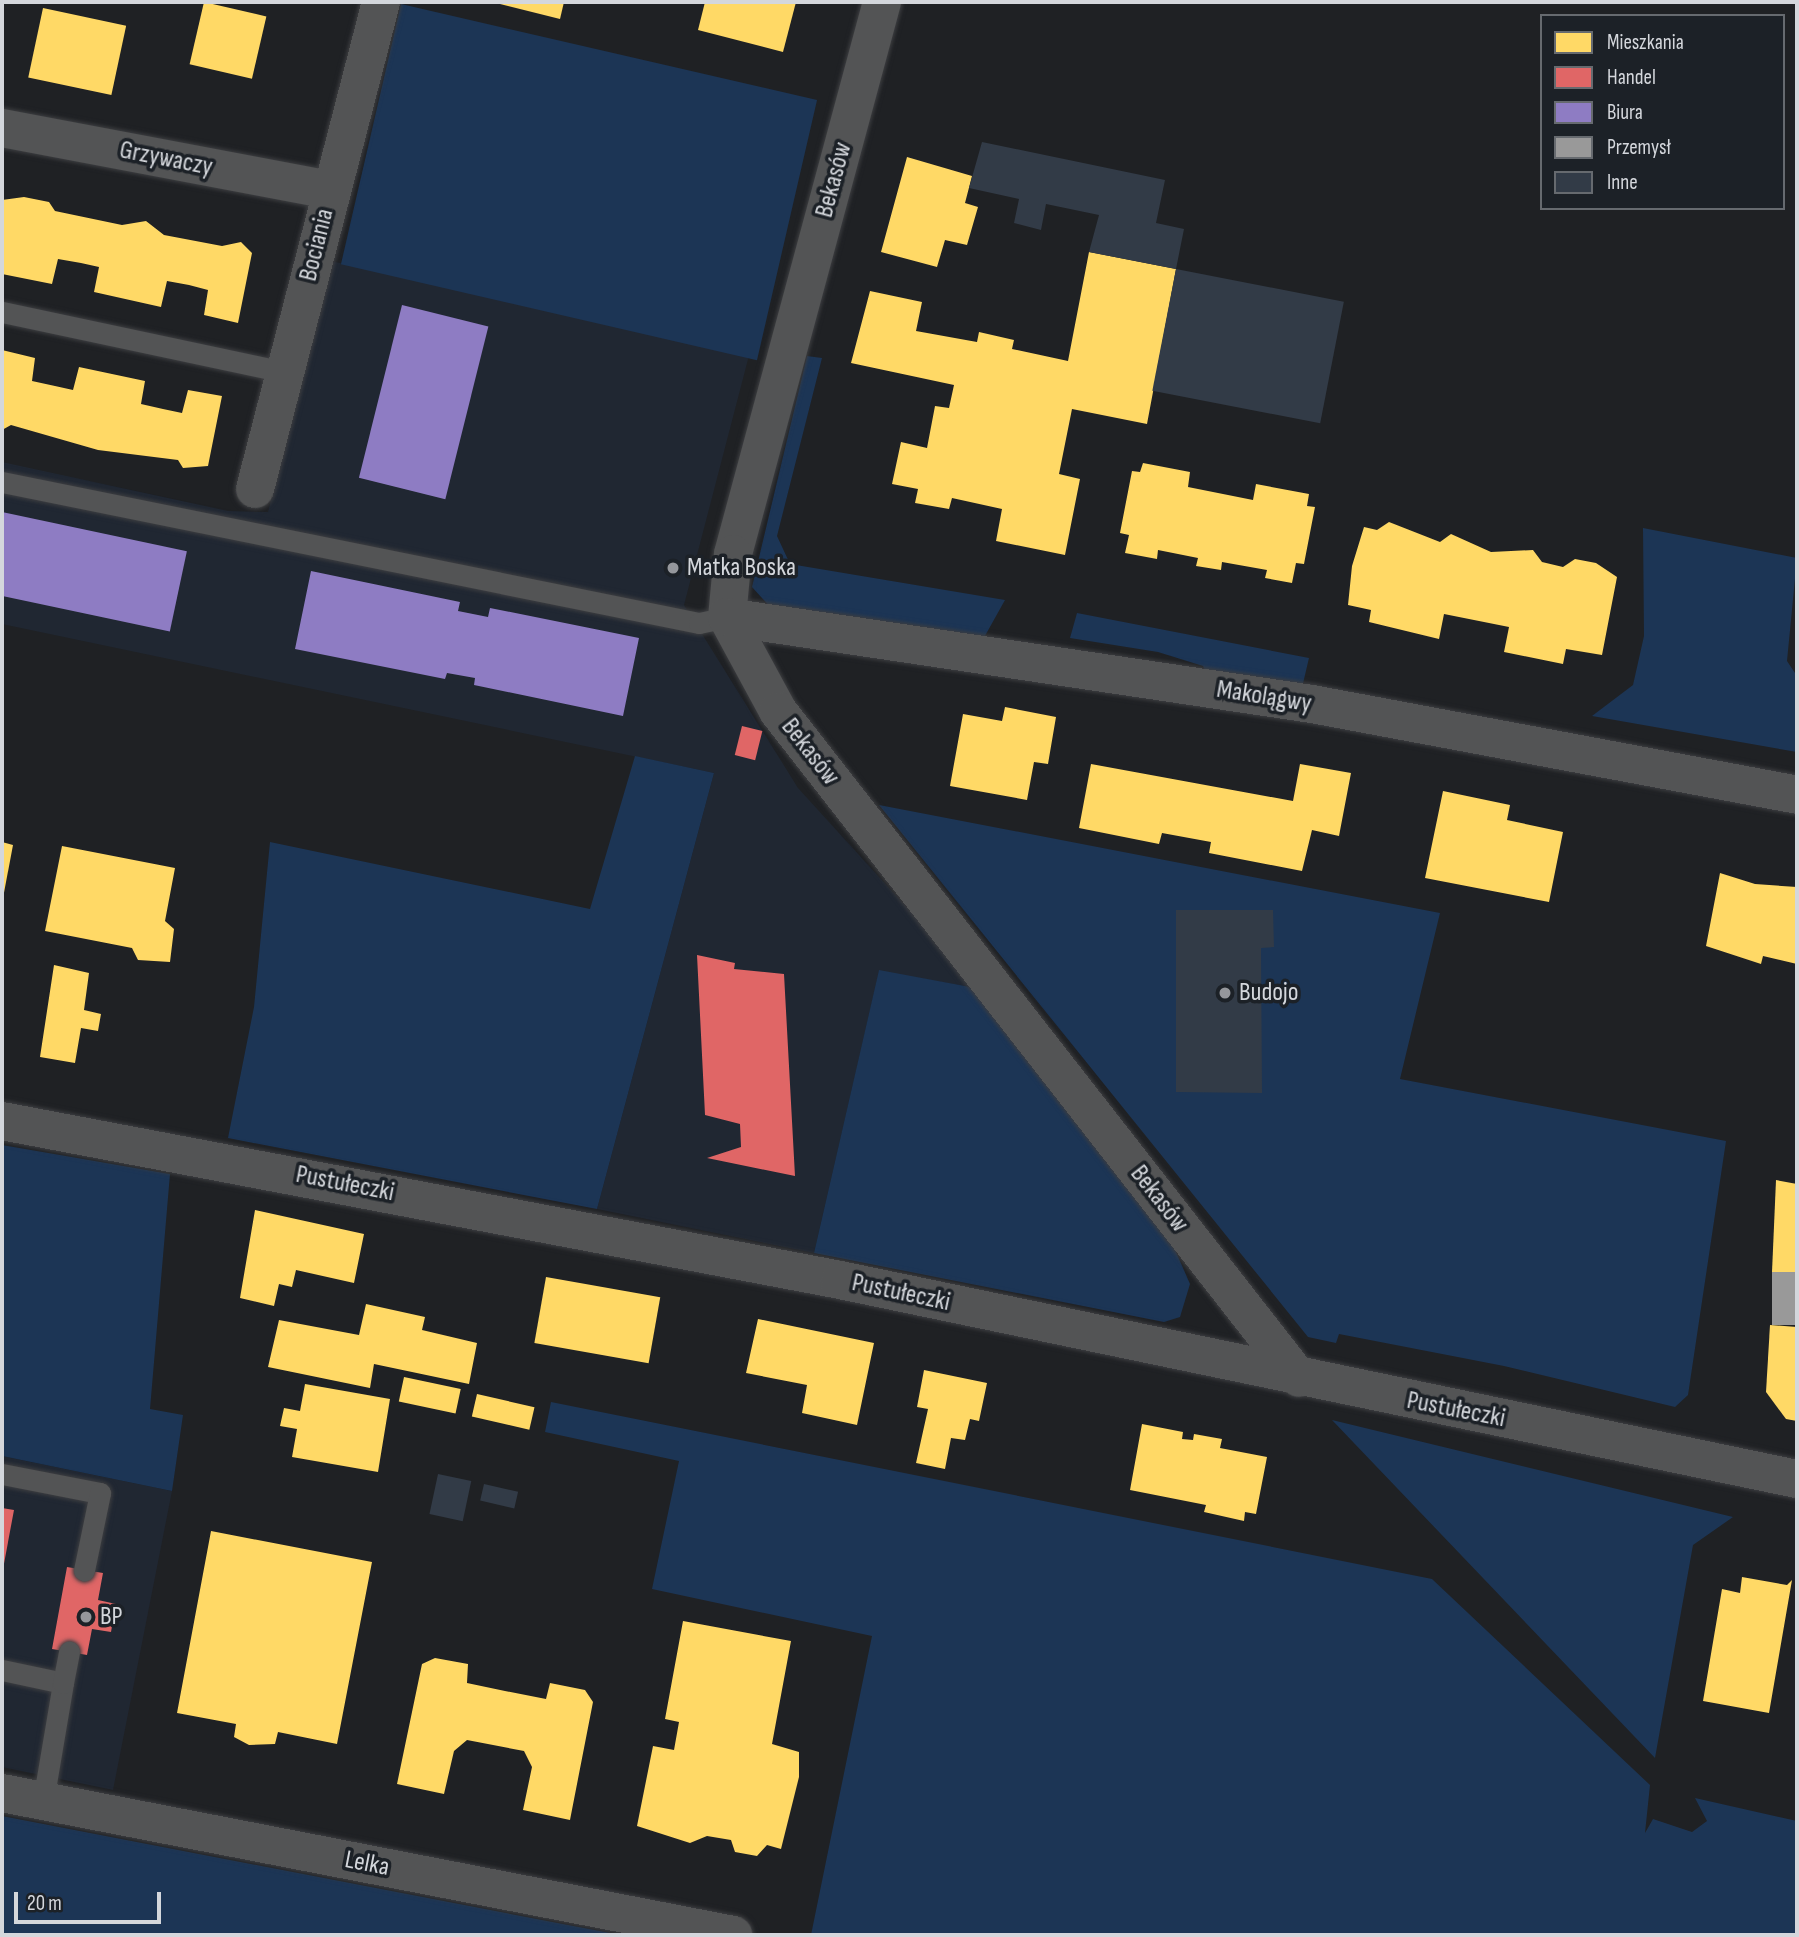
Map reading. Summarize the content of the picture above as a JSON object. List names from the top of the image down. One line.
{"streets":{"street":["Grzywaczy","Bekasów","Bociania","Makolągwy","Pustułeczki","Lelka"]},"crossings":[["Grzywaczy","Bociania"],["Bekasów","Makolągwy"],["Bekasów","Pustułeczki"]],"places":["Matka Boska","Budojo","BP"],"legend":["Mieszkania","Handel","Biura","Przemysł","Inne"],"scale_bar":"20 m"}
